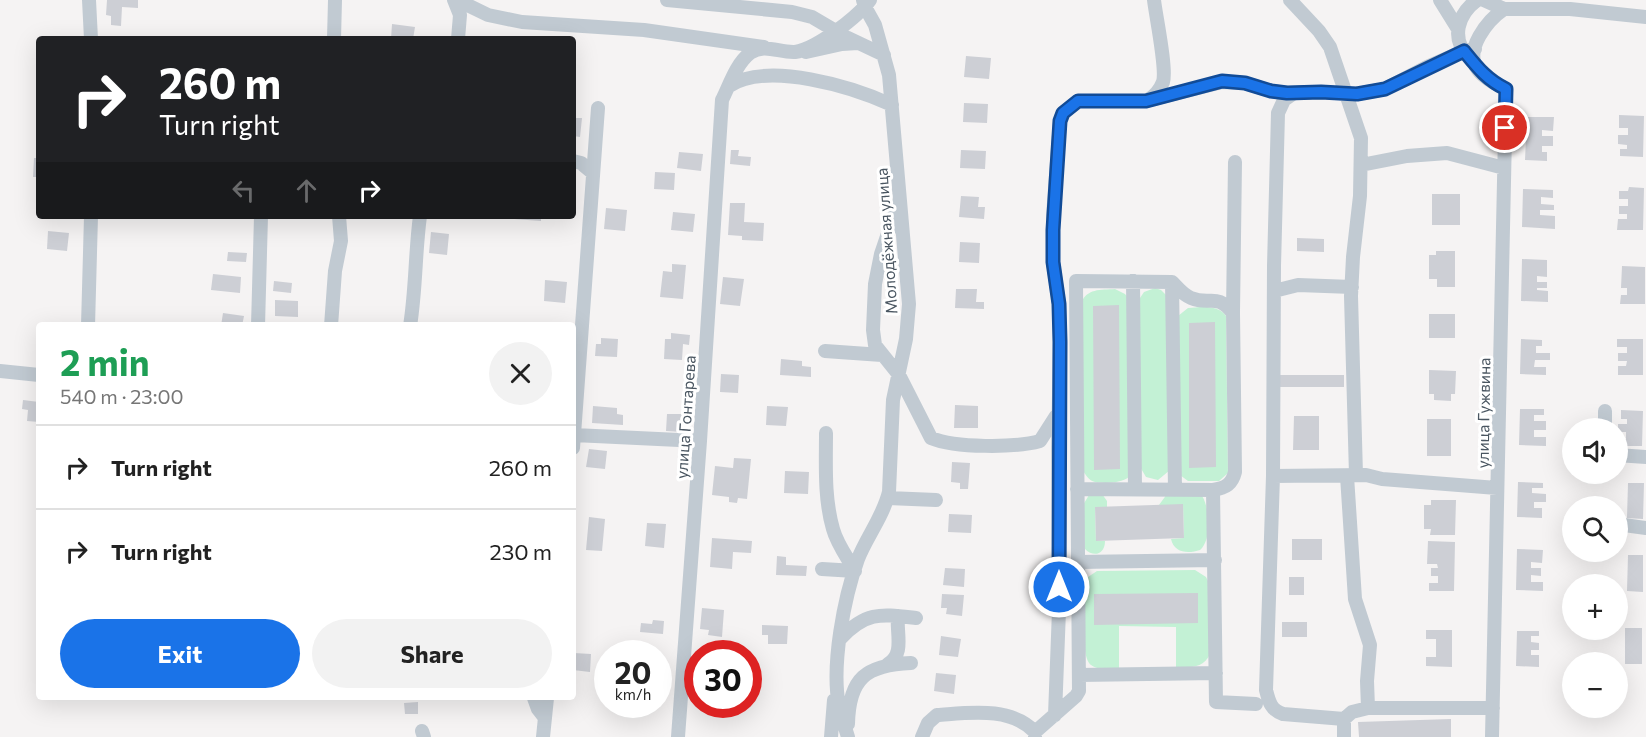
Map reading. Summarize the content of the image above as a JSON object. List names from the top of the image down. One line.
{"streets":{"street":["Молодёжная улица","улица Гужвина","улица Гонтарева"]},"page":{"turn":["260 m","Turn right"],"heading":["2 min","540 m · 23:00"],"map_buttons":["+","−"],"list":[{"name":"Turn right","value":"260 m"},{"name":"Turn right","value":"230 m"}],"buttons":["Exit","Share"],"speed":"20 km/h","limit":"30"}}
